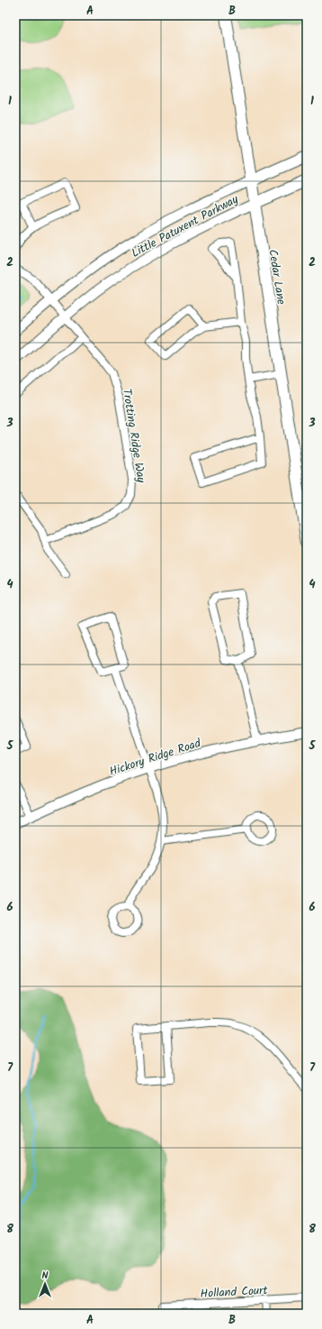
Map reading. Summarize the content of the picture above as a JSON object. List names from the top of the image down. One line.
{"streets":{"main road":["Little Patuxent Parkway","Cedar Lane"],"street":["Trotting Ridge Way","Hickory Ridge Road","Holland Court"]},"crossings":[["Little Patuxent Parkway","Cedar Lane"],["Little Patuxent Parkway","Trotting Ridge Way"]],"north":"top","grid":{"columns":["A","B"],"rows":["1","2","3","4","5","6","7","8"]}}
